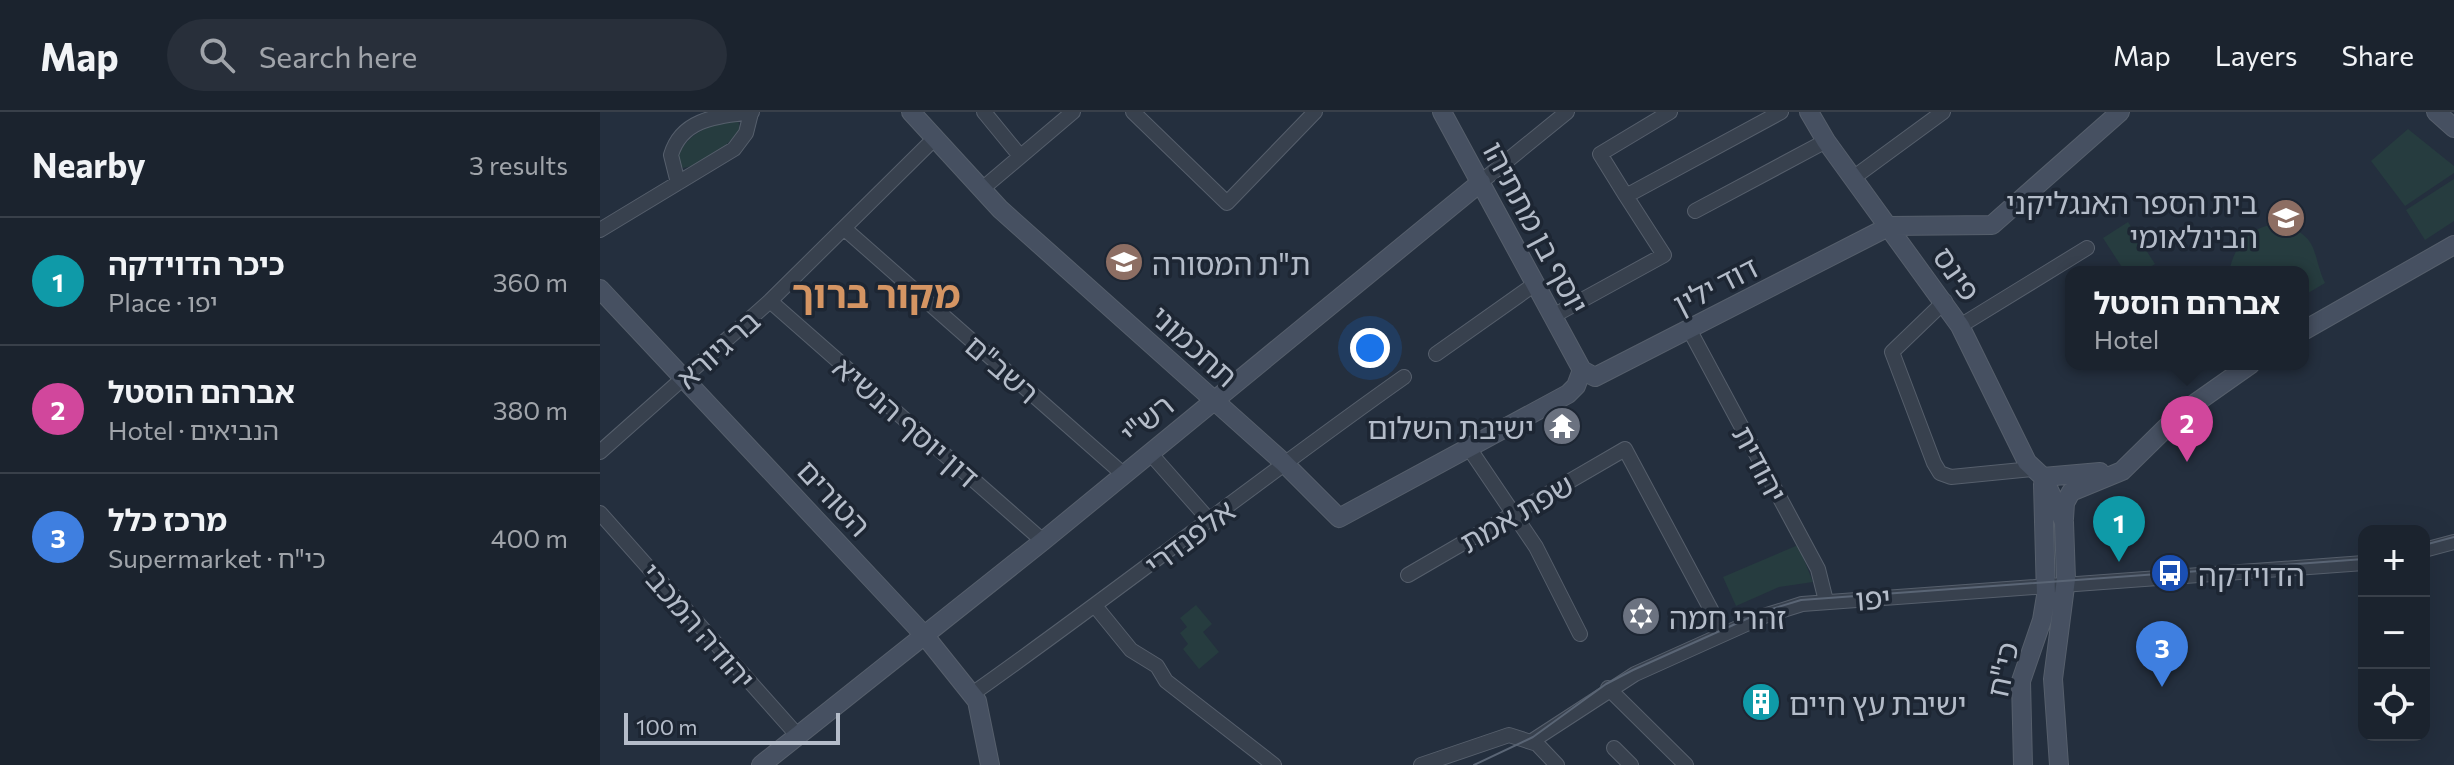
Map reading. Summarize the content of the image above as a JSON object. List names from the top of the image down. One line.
{"streets":{"street":["יוסף בן מתתיהו","פינס","דוד ילין","תחכמוני","בר גיורא","רשב\"ם","רש\"י","דון יוסף הנשיא","יהודית","הטורים","שפת אמת","אלפנדרי","יפו","יהודה המכבי","כי\"ח"]},"crossings":[["יוסף בן מתתיהו","דוד ילין"],["יוסף בן מתתיהו","רש\"י"],["פינס","דוד ילין"],["פינס","יפו"],["פינס","כי\"ח"],["דוד ילין","יהודית"],["תחכמוני","בר גיורא"],["תחכמוני","רש\"י"],["תחכמוני","אלפנדרי"],["בר גיורא","רשב\"ם"],["בר גיורא","דון יוסף הנשיא"],["בר גיורא","הטורים"],["רשב\"ם","רש\"י"],["רש\"י","דון יוסף הנשיא"],["רש\"י","הטורים"],["רש\"י","יהודה המכבי"],["יהודית","יפו"],["הטורים","אלפנדרי"],["שפת אמת","יפו"],["יפו","כי\"ח"]],"districts":["מקור ברוך"],"places":{"school or university":["בית הספר האנגליקני הבינלאומי","ת\"ת המסורה"],"temple":["ישיבת השלום"],"bus stop":["הדוידקה"],"synagogue":["זהרי חמה"],"building":["ישיבת עץ חיים"]},"scale_bar":"100 m","page":{"header":"Map","search":"Search here","nav":["Map","Layers","Share"],"heading":["Nearby","3 results"],"list":[{"mark":"1","name":"כיכר הדוידקה","note":"Place · יפו","value":"360 m"},{"mark":"2","name":"אברהם הוסטל","note":"Hotel · הנביאים","value":"380 m"},{"mark":"3","name":"מרכז כלל","note":"Supermarket · כי\"ח","value":"400 m"}],"popup":["אברהם הוסטל","Hotel"],"pins":["2","1","3"],"map_buttons":["+","−"],"scale":"100 m"}}
